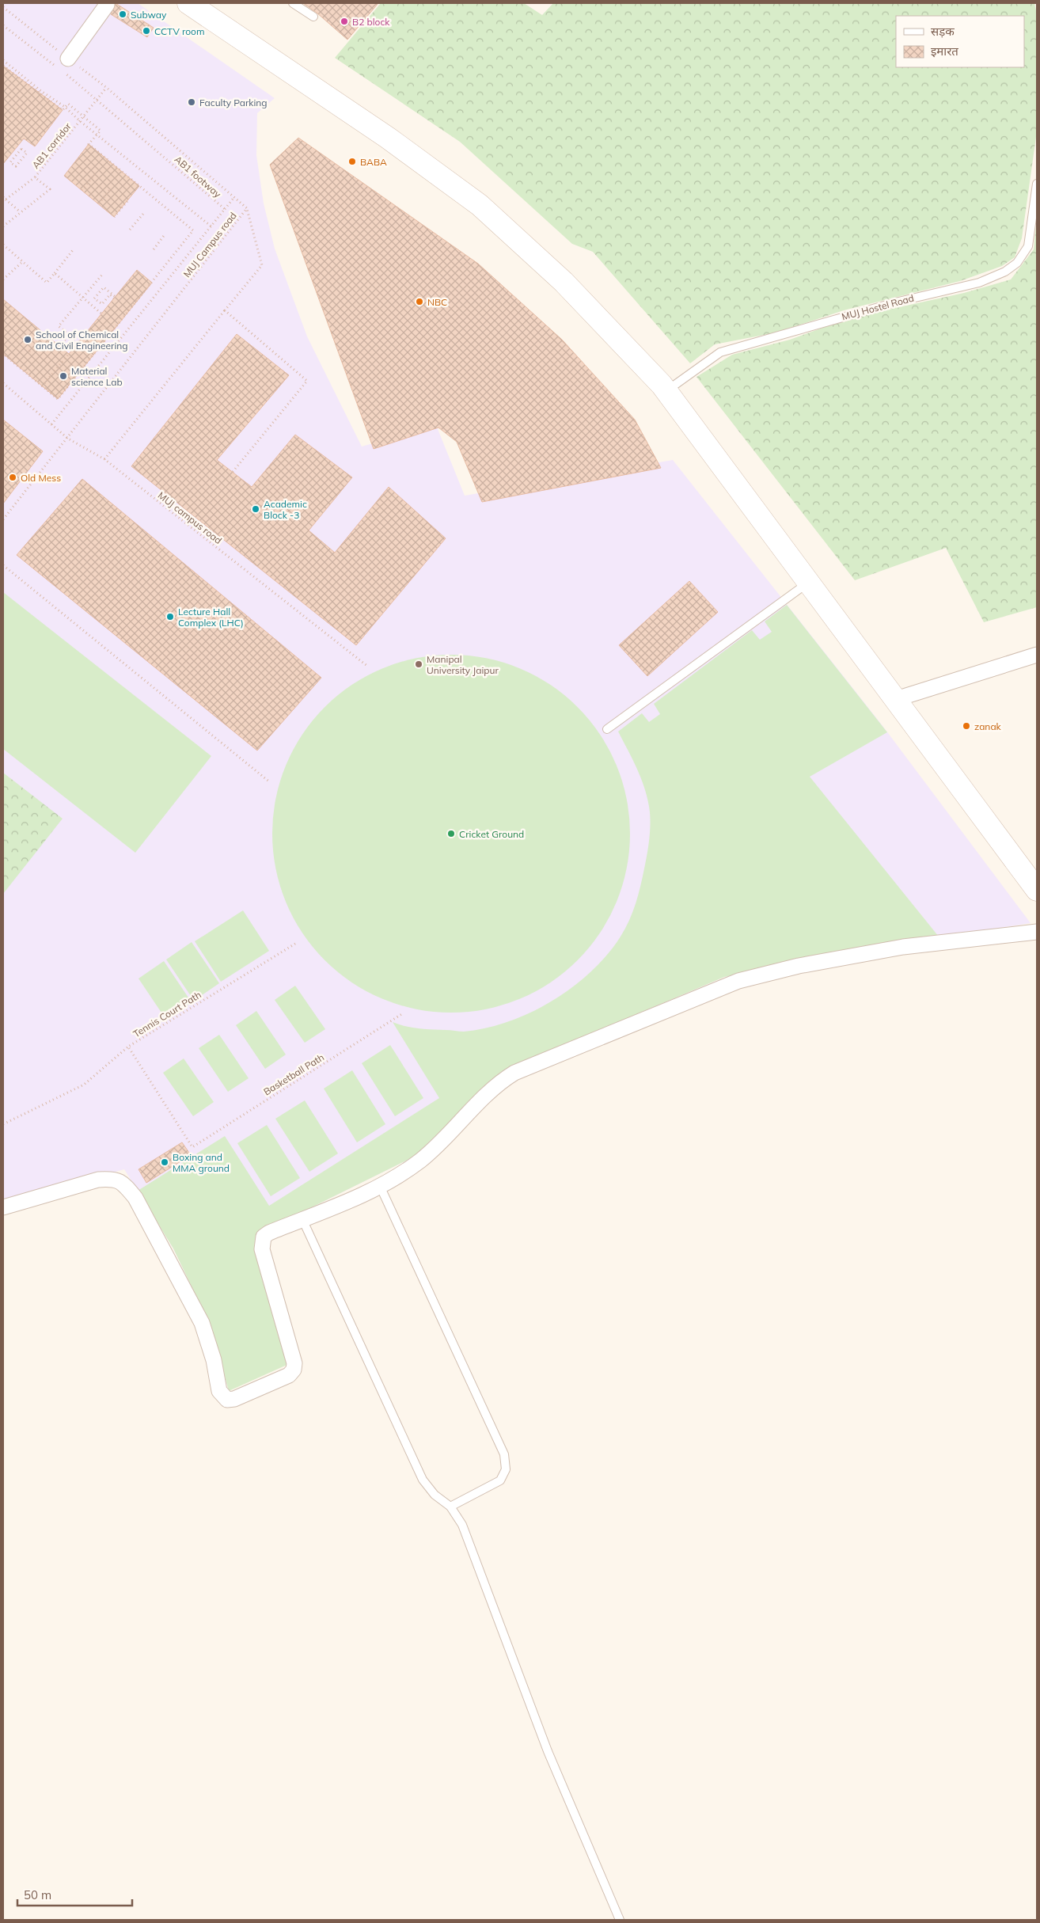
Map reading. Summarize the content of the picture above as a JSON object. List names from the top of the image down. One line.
{"streets":{"lane":["MUJ Hostel Road"],"path":["AB1 corridor","AB1 footway","MUJ Campus road","MUJ campus road","Tennis Court Path","Basketball Path"]},"crossings":[["AB1 corridor","AB1 footway"],["AB1 corridor","MUJ Campus road"],["AB1 footway","MUJ campus road"],["MUJ Campus road","MUJ campus road"],["Tennis Court Path","Basketball Path"]],"places":["Subway","B2 block","CCTV room","Faculty Parking","BABA","NBC","School of Chemical and Civil Engineering","Material science Lab","Old Mess","Academic Block -3","Lecture Hall Complex (LHC)","Manipal University Jaipur","zanak","Cricket Ground","Boxing and MMA ground"],"legend":["सड़क","इमारत"],"scale_bar":"50 m"}
